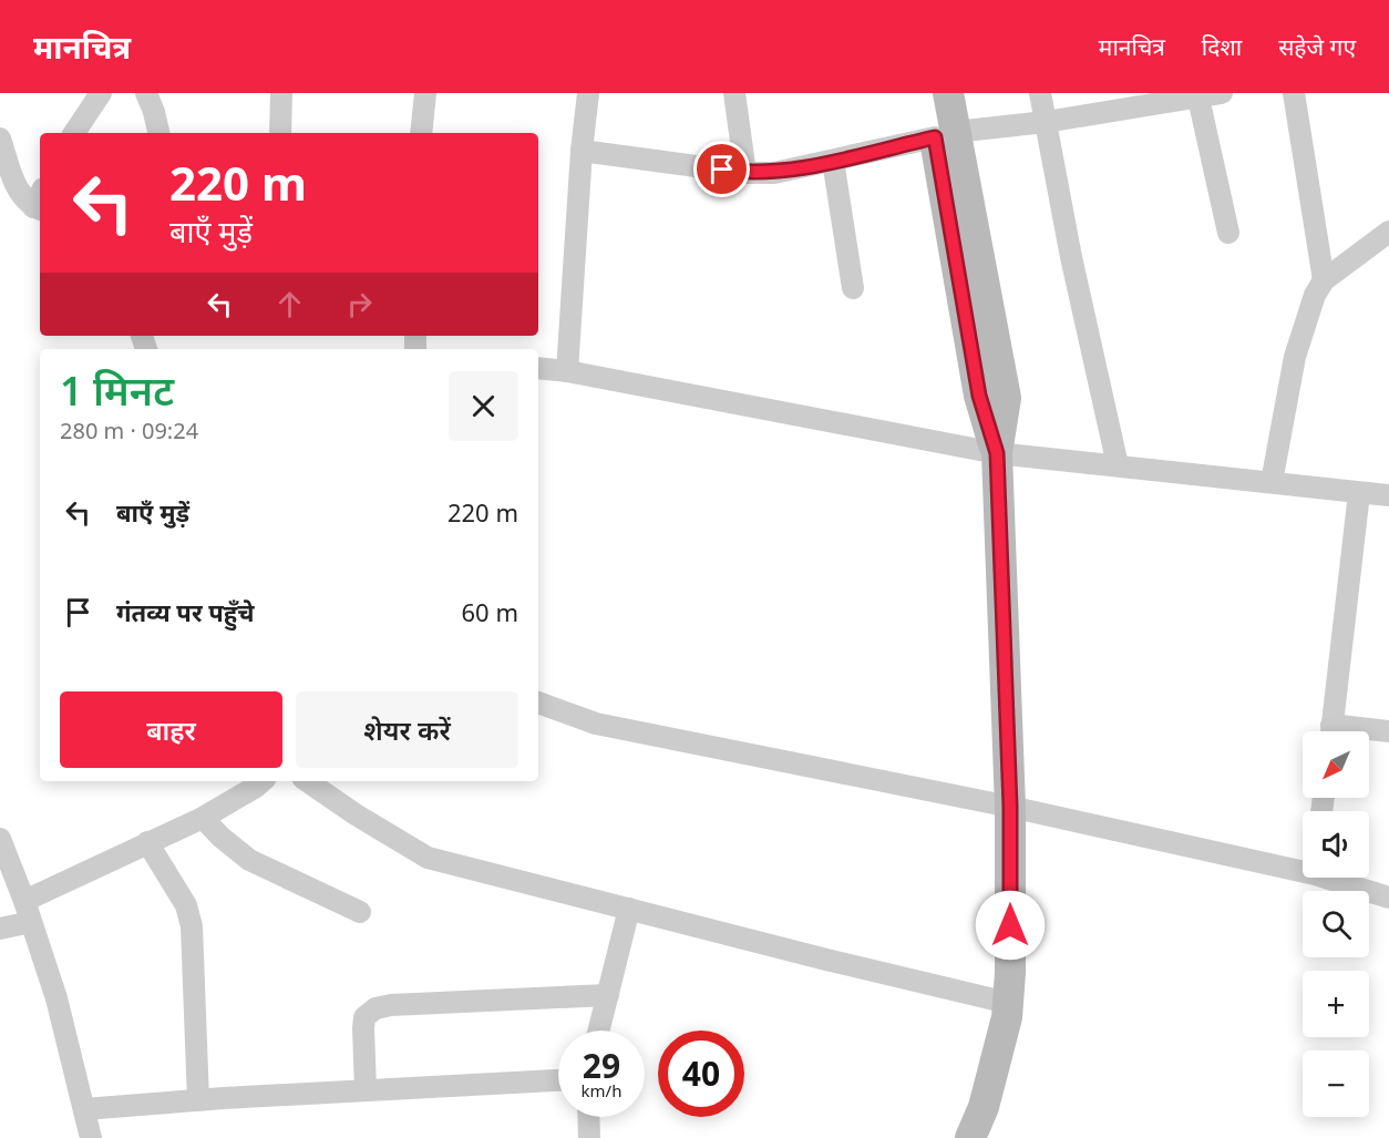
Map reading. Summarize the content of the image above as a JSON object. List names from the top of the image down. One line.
{"north":"bottom left","page":{"header":"मानचित्र","nav":["मानचित्र","दिशा","सहेजे गए"],"turn":["220 m","बाएँ मुड़ें"],"heading":["1 मिनट","280 m · 09:24"],"list":[{"name":"बाएँ मुड़ें","value":"220 m"},{"name":"गंतव्य पर पहुँचे","value":"60 m"}],"buttons":["बाहर","शेयर करें"],"map_buttons":["+","−"],"speed":"29 km/h","limit":"40"}}
